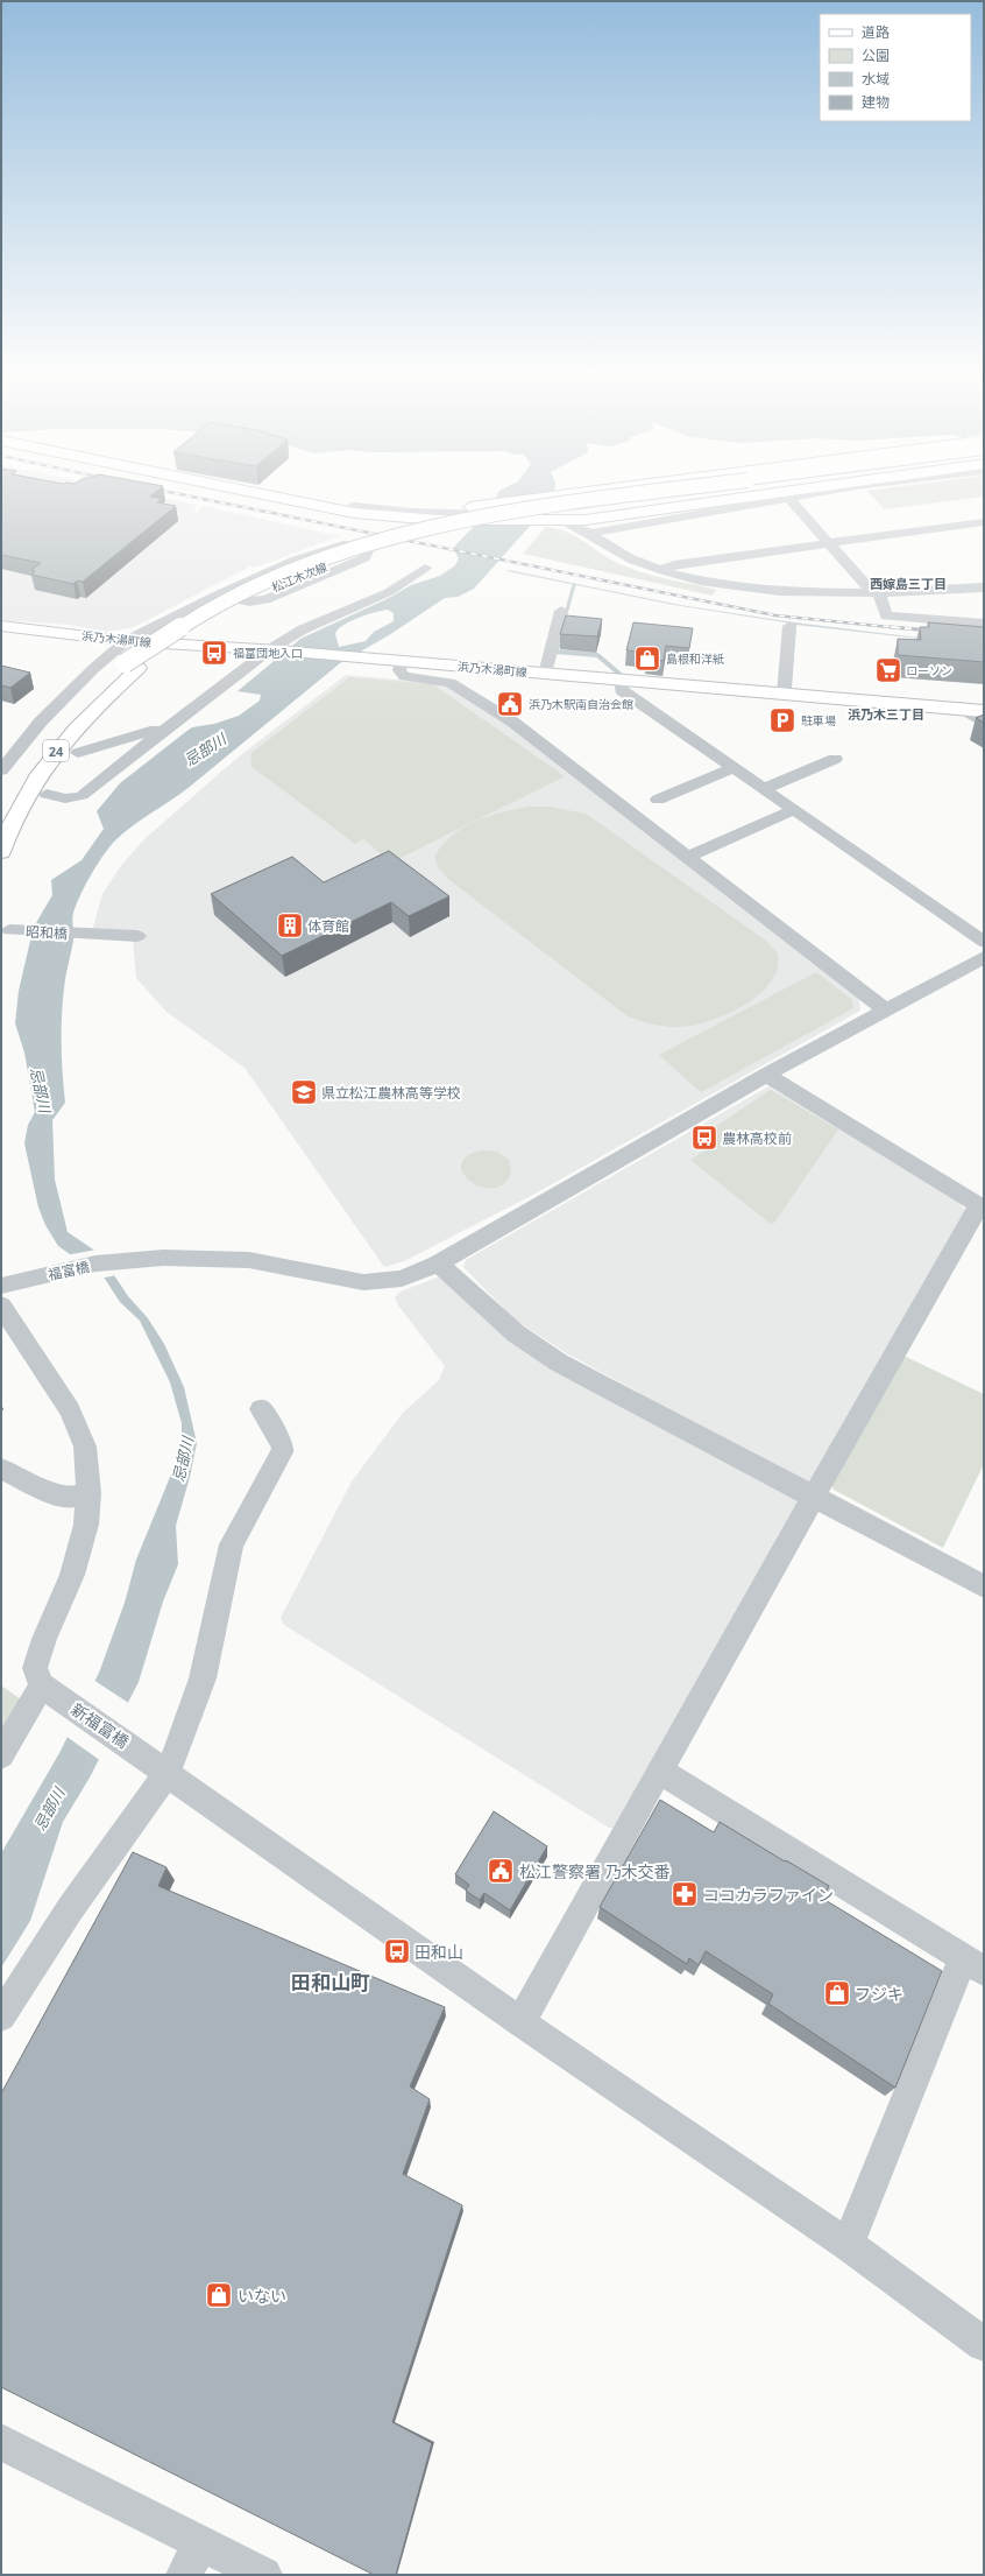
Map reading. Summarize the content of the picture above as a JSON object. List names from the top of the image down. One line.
{"streets":{"main road":["松江木次線","浜乃木湯町線","24"],"street":["昭和橋","福富橋","新福富橋"]},"districts":["西嫁島三丁目","浜乃木三丁目","田和山町"],"water":["忌部川"],"places":{"bus stop":["福富団地入口","農林高校前","田和山"],"shop":["島根和洋紙","フジキ","いない"],"supermarket":["ローソン"],"public building":["浜乃木駅南自治会館","松江警察署 乃木交番"],"parking":["駐車場"],"building":["体育館"],"school or university":["県立松江農林高等学校"],"pharmacy":["ココカラファイン"]},"legend":["道路","公園","水域","建物"]}
